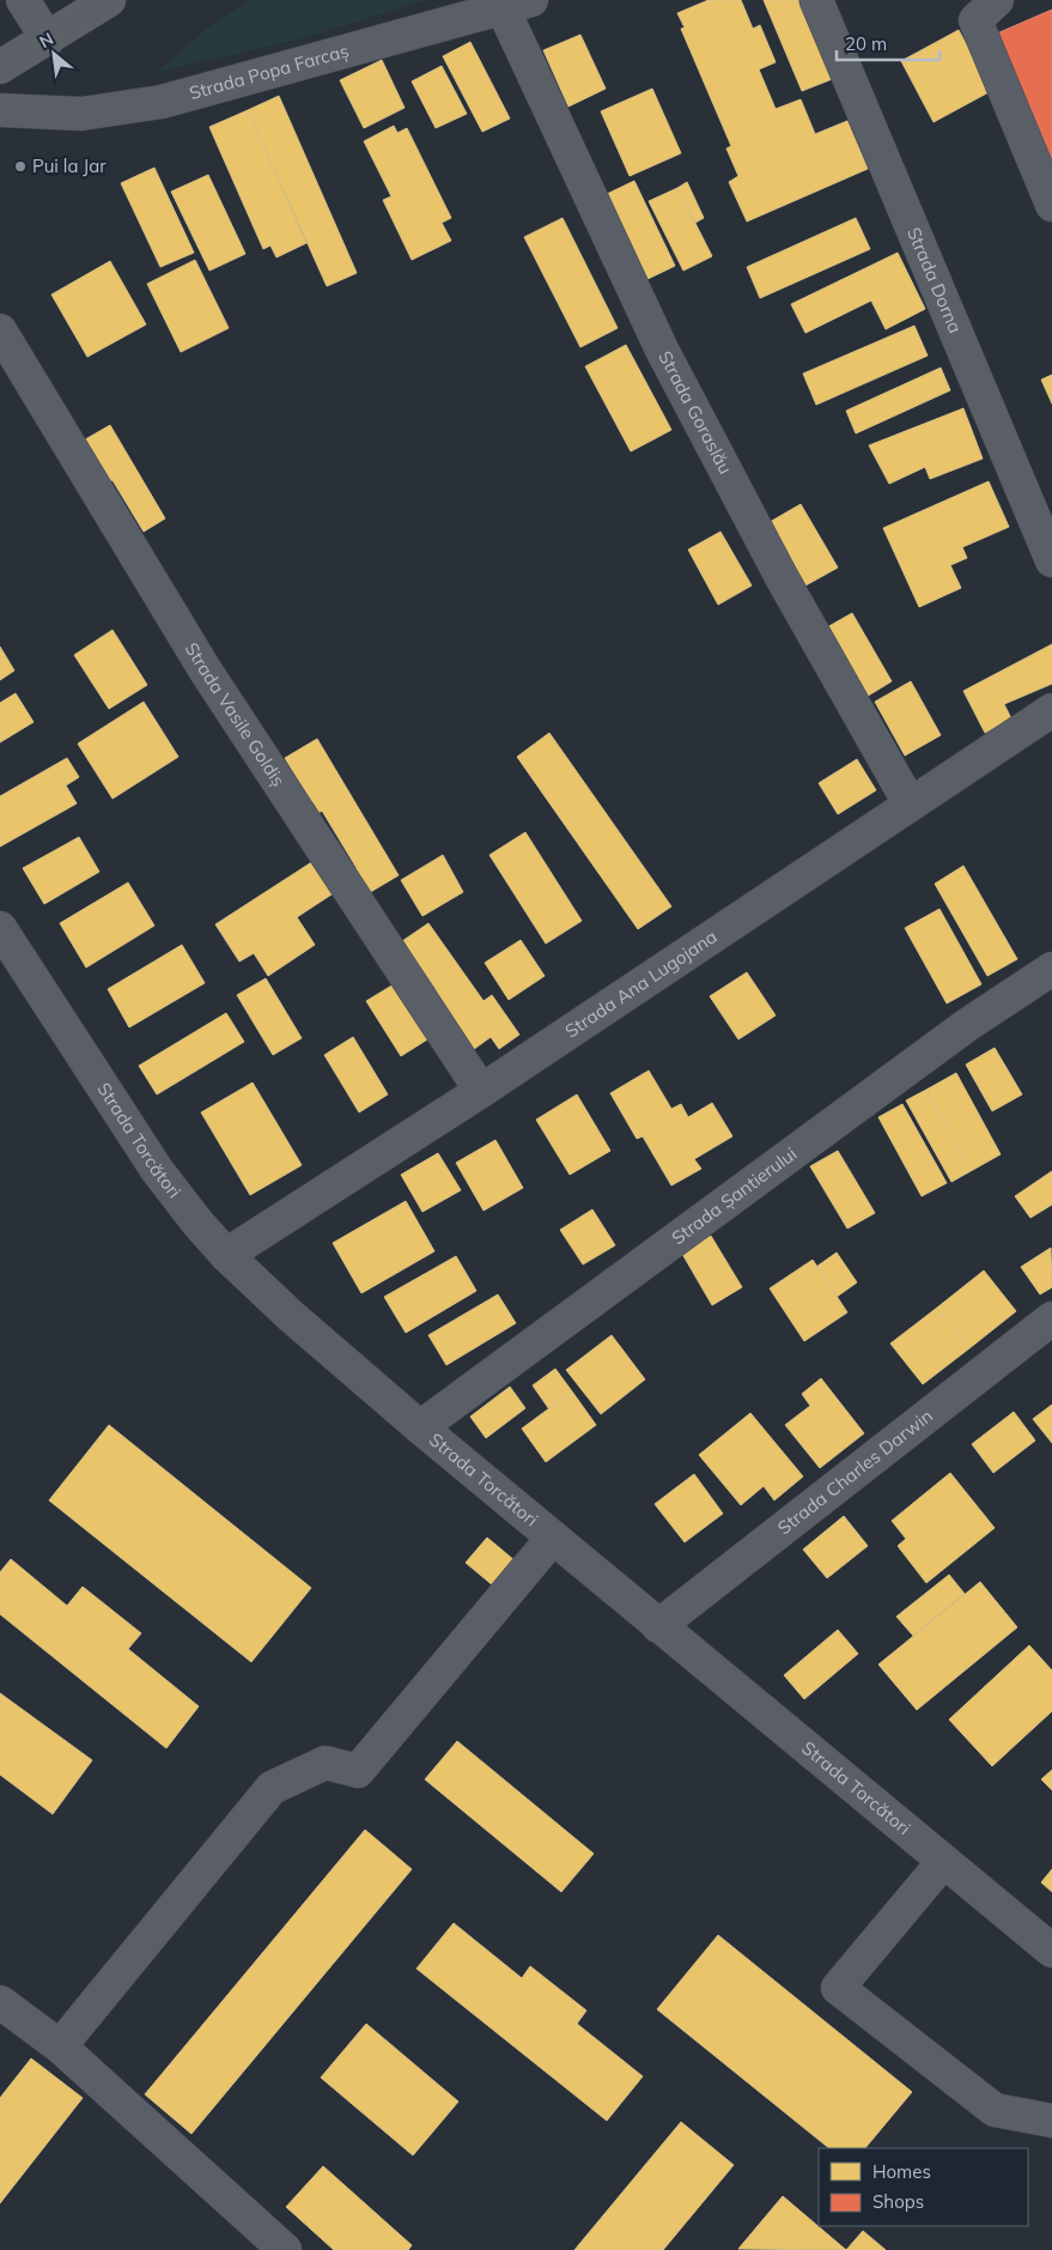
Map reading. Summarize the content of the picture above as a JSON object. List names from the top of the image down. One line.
{"streets":{"street":["Strada Popa Farcaș","Strada Dorna","Strada Goraslău","Strada Vasile Goldiș","Strada Ana Lugojana","Strada Torcători","Strada Șantierului","Strada Charles Darwin"]},"crossings":[["Strada Popa Farcaș","Strada Goraslău"],["Strada Goraslău","Strada Ana Lugojana"],["Strada Vasile Goldiș","Strada Ana Lugojana"],["Strada Ana Lugojana","Strada Torcători"],["Strada Torcători","Strada Șantierului"],["Strada Torcători","Strada Charles Darwin"]],"places":["Pui la Jar"],"legend":["Homes","Shops"],"scale_bar":"20 m","north":"top left"}
